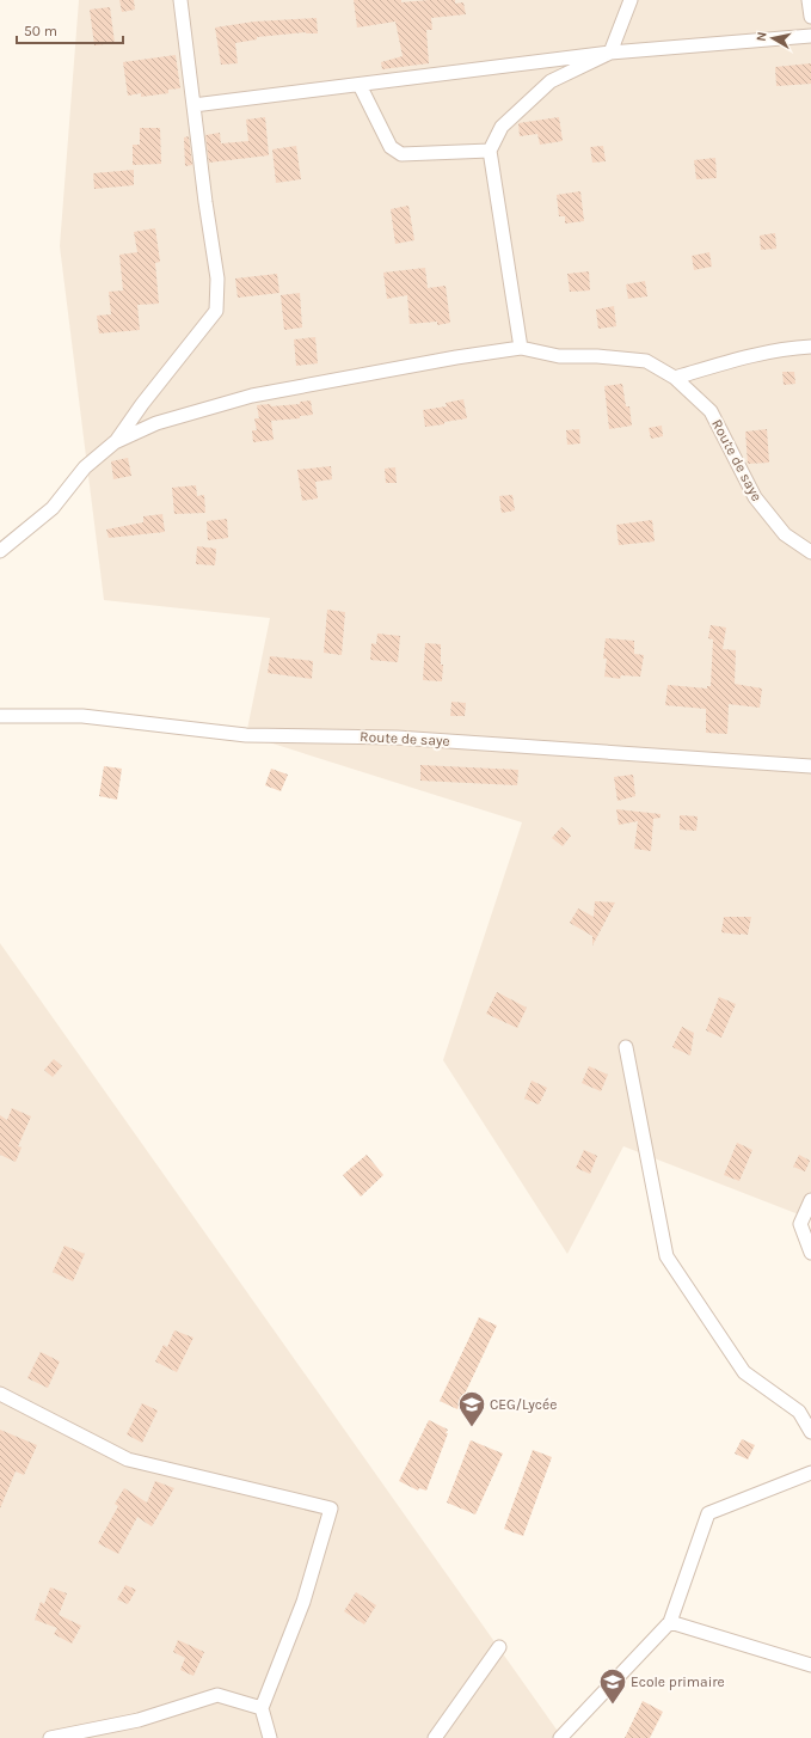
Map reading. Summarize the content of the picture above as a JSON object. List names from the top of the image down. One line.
{"streets":{"street":["Route de saye"]},"places":{"school or university":["CEG/Lycée","Ecole primaire"]},"scale_bar":"50 m","north":"left"}
